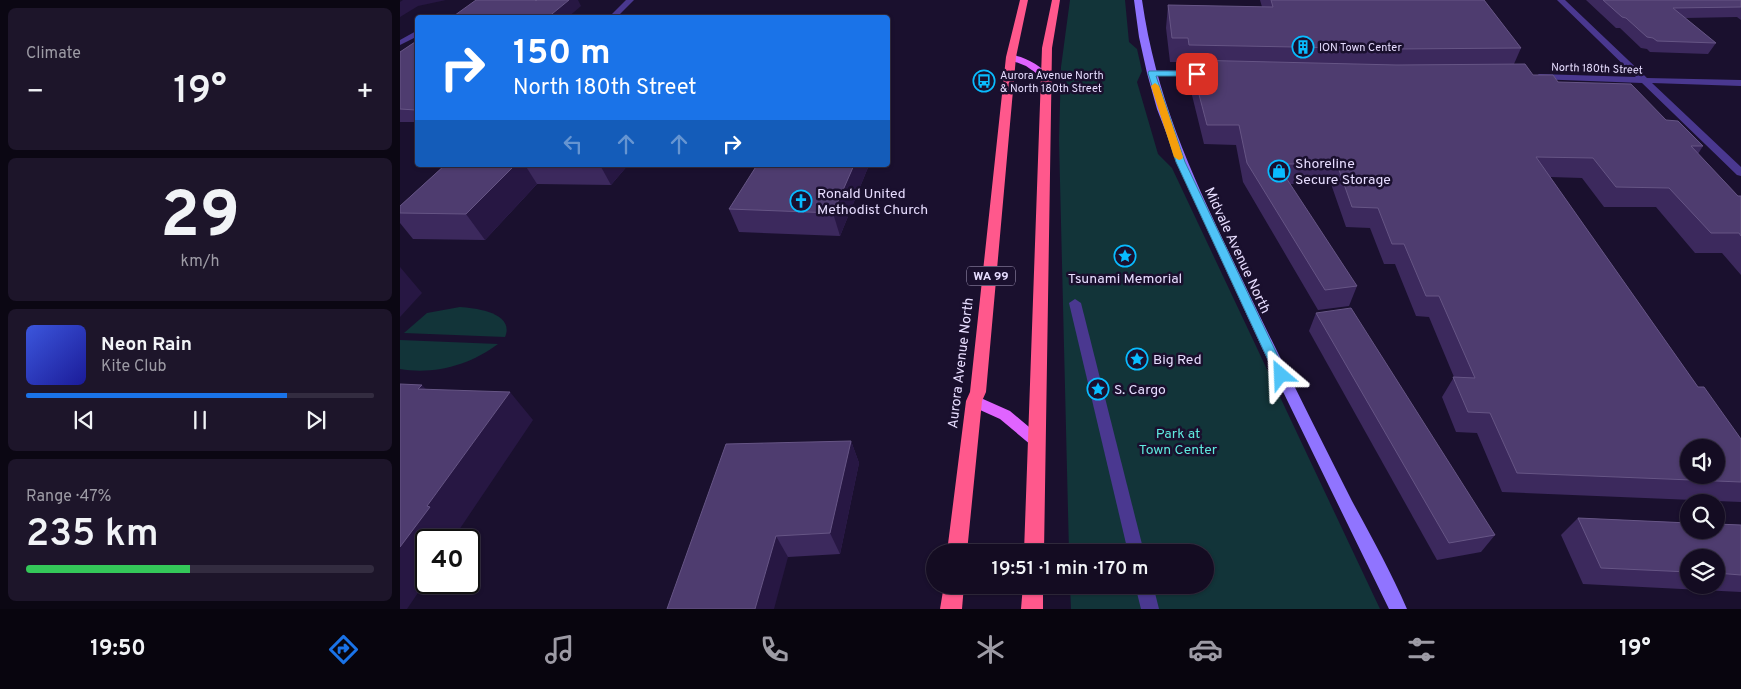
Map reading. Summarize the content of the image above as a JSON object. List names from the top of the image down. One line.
{"streets":{"highway":["WA 99","Aurora Avenue North"],"street":["North 180th Street","Midvale Avenue North"]},"parks":["Park at Town Center"],"places":{"building":["ION Town Center"],"bus stop":["Aurora Avenue North & North 180th Street"],"shop":["Shoreline Secure Storage"],"church":["Ronald United Methodist Church"],"place":["Tsunami Memorial","Big Red","S. Cargo"]},"page":{"tile":["Climate",["29","km/h"],["Range · 47%","235 km"]],"turn":["150 m","North 180th Street"],"heat":["−","19°","+"],"song":["Neon Rain","Kite Club"],"limit":"40","trip":"19:51 · 1 min · 170 m","tabs":["19:50","19°"]}}
